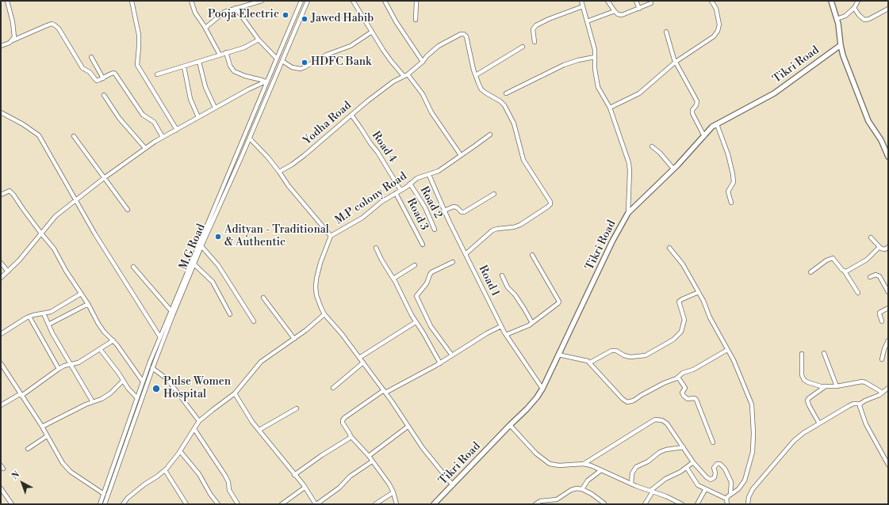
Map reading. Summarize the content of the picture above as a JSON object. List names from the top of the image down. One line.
{"streets":{"street":["Tikri Road","Yodha Road","Road 4","M.P colony Road","Road 2","Road 3","M.G Road","Road 1"]},"crossings":[["Tikri Road","Road 1"],["Yodha Road","Road 4"],["Yodha Road","M.P colony Road"],["Road 4","M.P colony Road"],["M.P colony Road","Road 2"],["M.P colony Road","Road 3"],["M.P colony Road","Road 1"]],"places":["Pooja Electric","Jawed Habib","HDFC Bank","Adityan - Traditional & Authentic","Pulse Women Hospital"],"north":"top left"}
